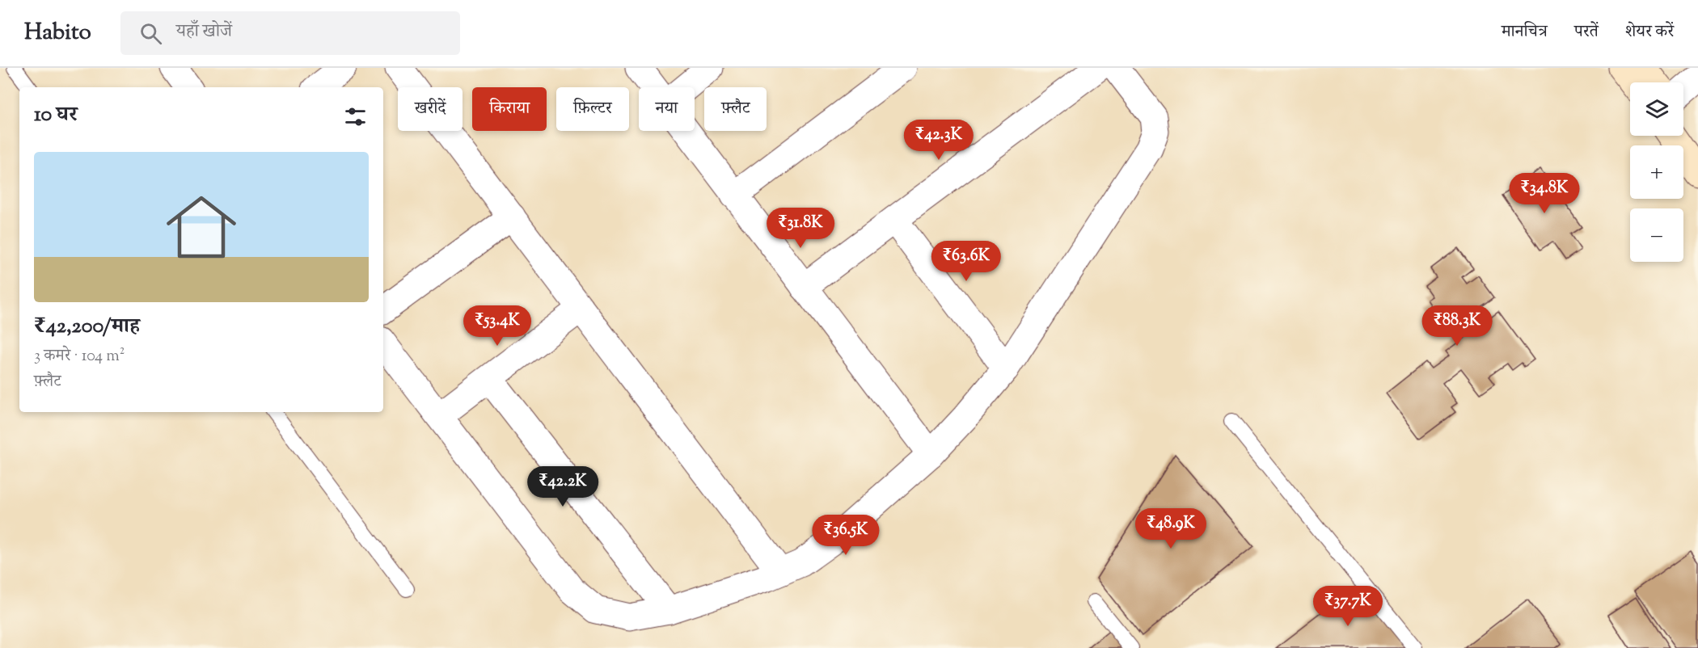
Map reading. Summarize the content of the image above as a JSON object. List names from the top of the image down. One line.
{"page":{"header":"Habito","search":"यहाँ खोजें","nav":["मानचित्र","परतें","शेयर करें"],"map_buttons":["+","−"],"chip":["खरीदें","किराया","फ़िल्टर","नया","फ़्लैट"],"heading":"10 घर","price":["₹42.3K","₹34.8K","₹31.8K","₹63.6K","₹53.4K","₹88.3K","₹42.2K","₹48.9K","₹36.5K","₹37.7K"],"list":[{"name":"₹42,200/माह","note":"3 कमरे · 104 m² · फ़्लैट"}]}}
